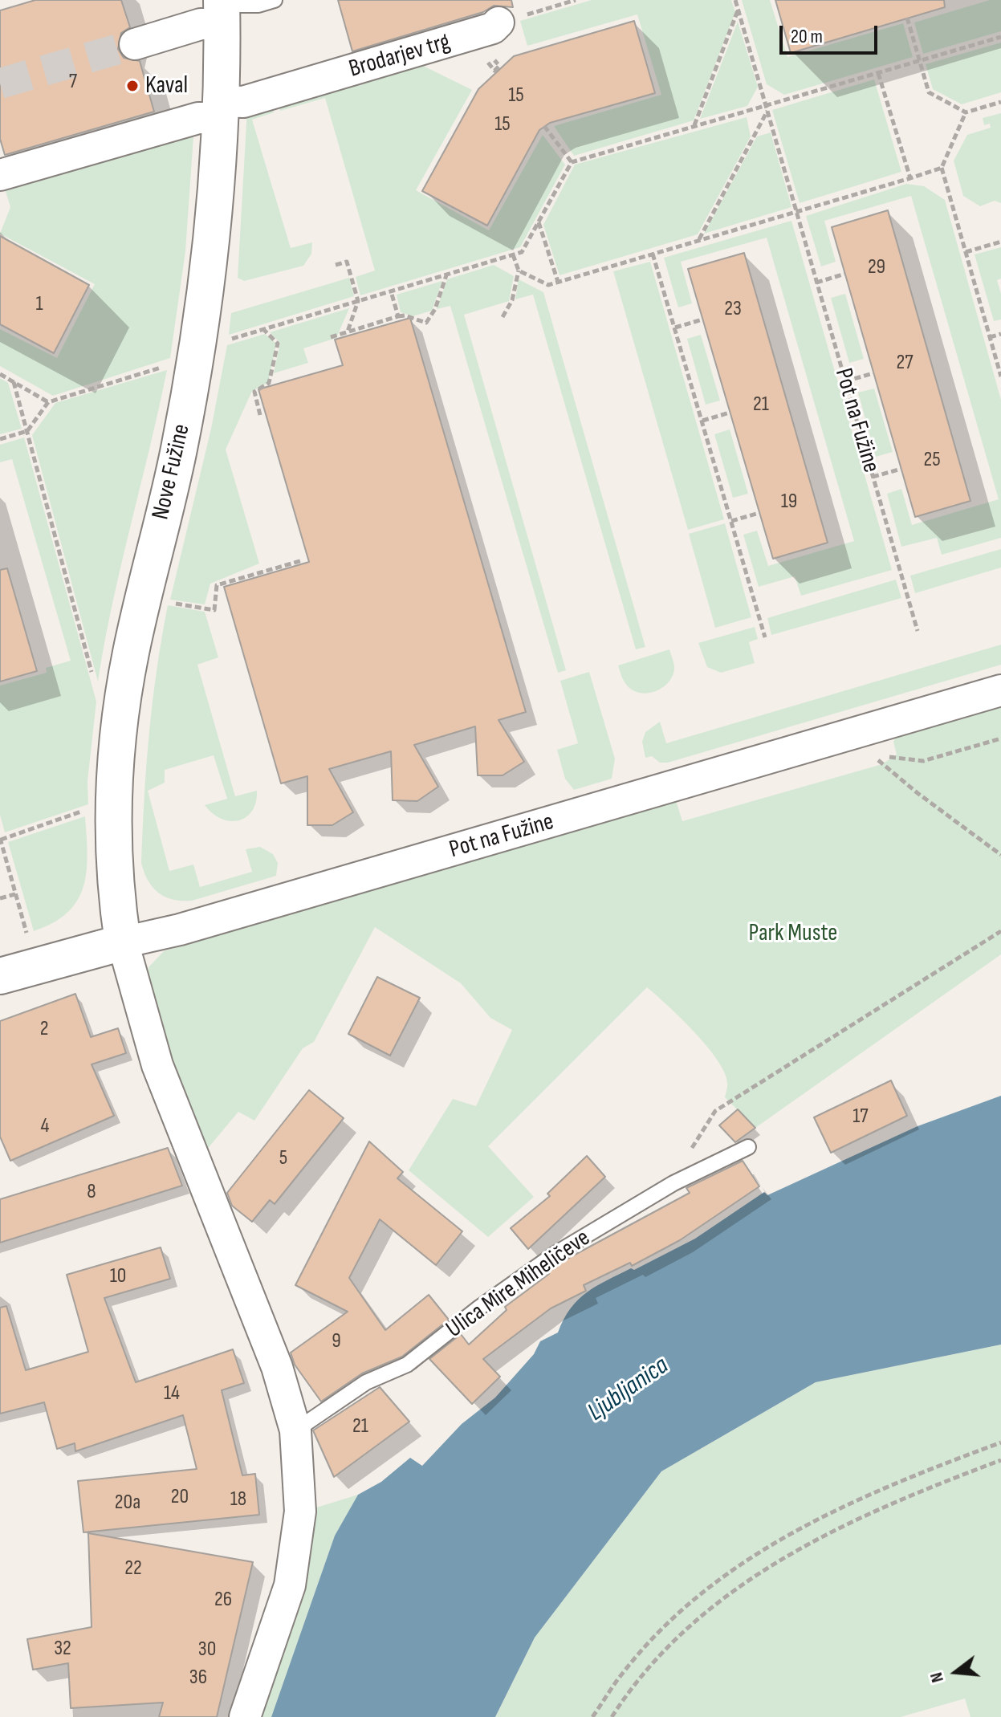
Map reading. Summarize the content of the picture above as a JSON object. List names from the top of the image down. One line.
{"streets":{"street":["Brodarjev trg","Pot na Fužine","Nove Fužine"],"lane":["Ulica Mire Miheličeve"]},"crossings":[["Brodarjev trg","Nove Fužine"],["Pot na Fužine","Nove Fužine"]],"water":["Ljubljanica"],"parks":["Park Muste"],"places":["Kaval"],"house_numbers":["7","15","15","29","1","23","27","21","25","19","2","17","4","5","8","10","9","14","21","20","18","20a","22","26","32","30","36"],"scale_bar":"20 m","north":"left"}
